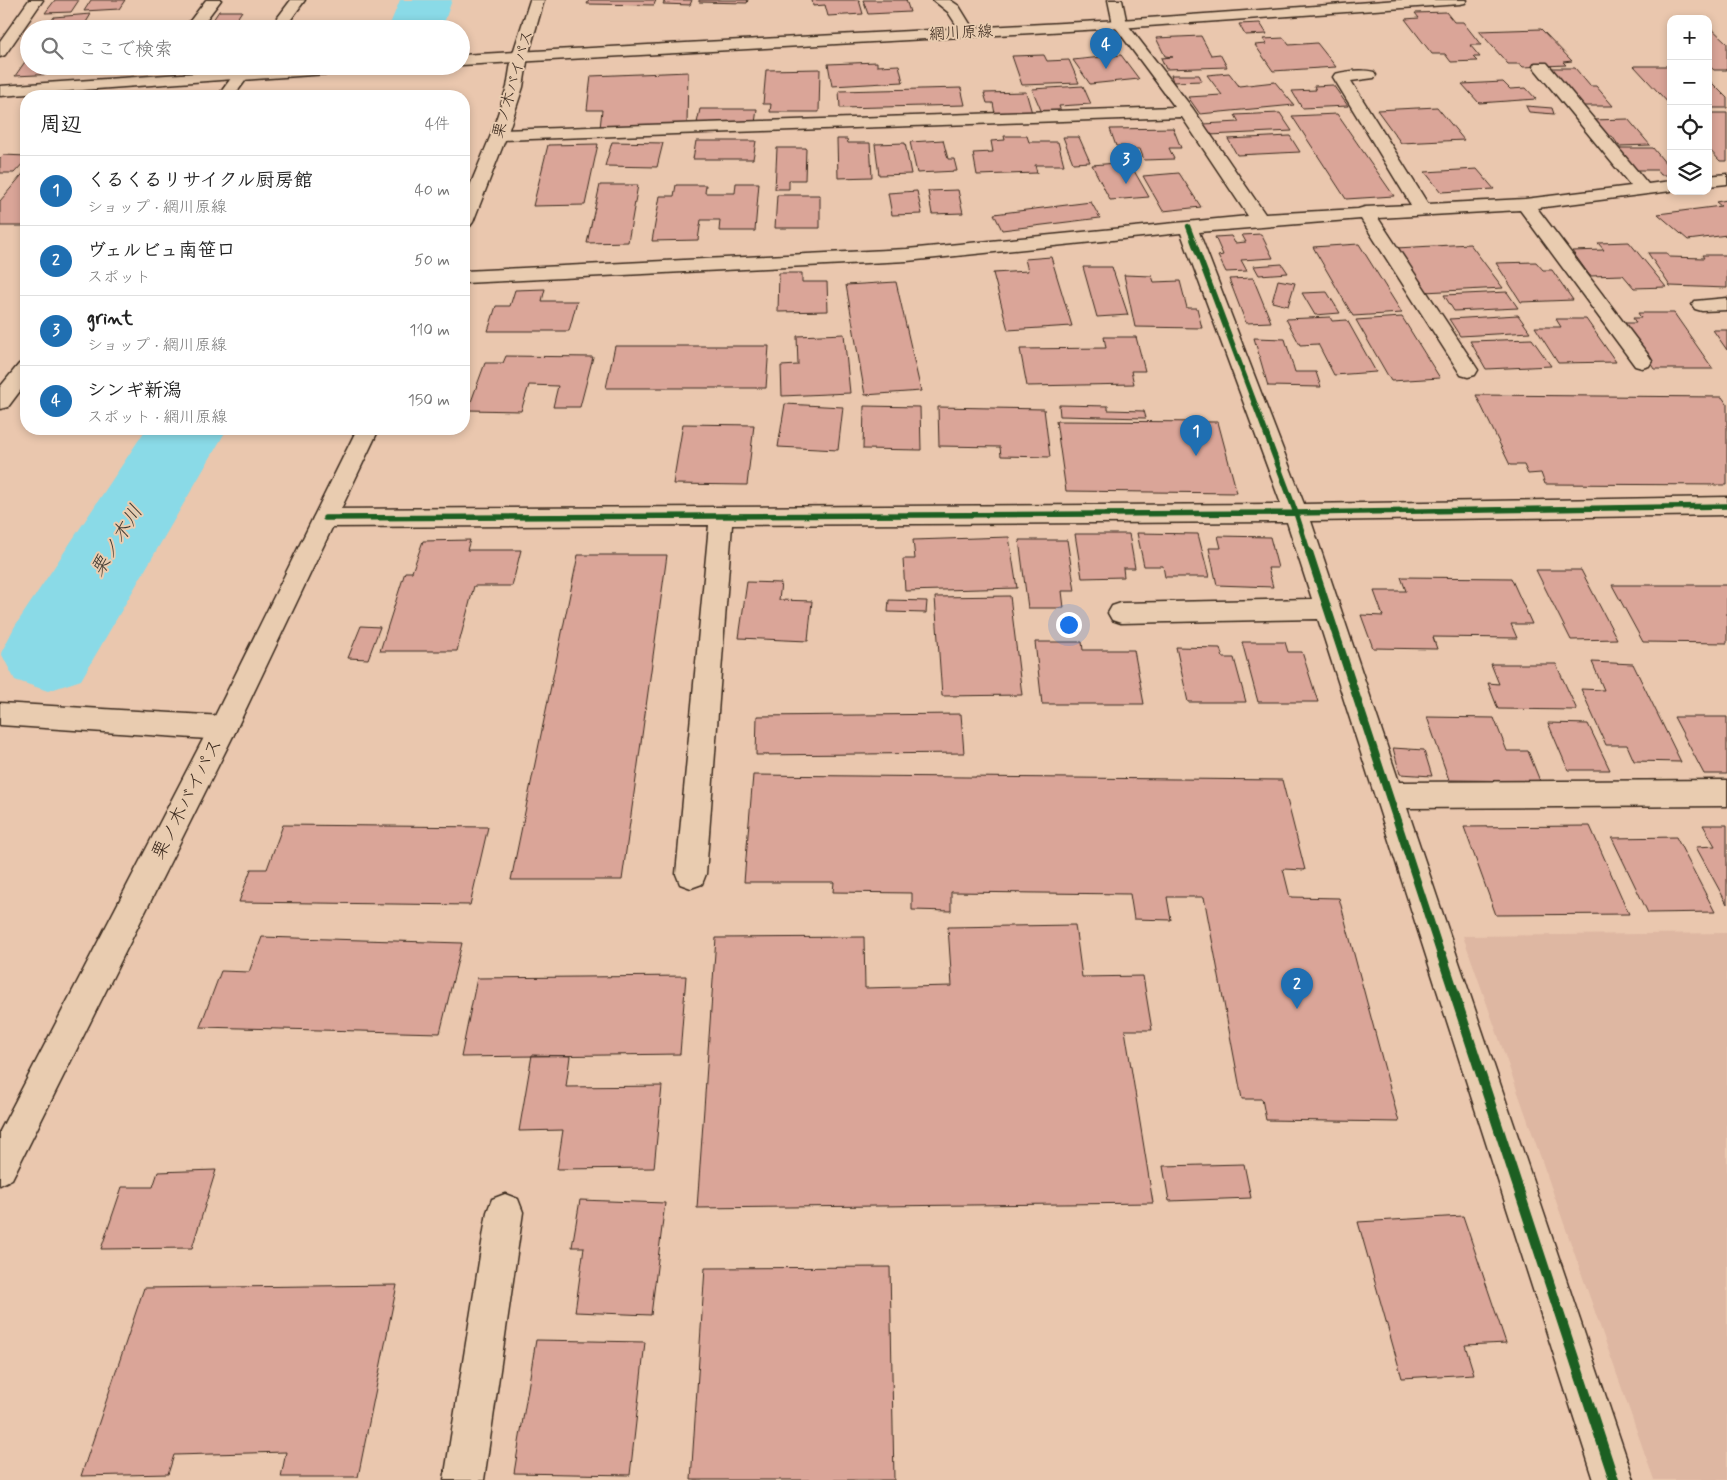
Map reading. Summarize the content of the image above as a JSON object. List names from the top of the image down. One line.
{"streets":{"main road":["網川原線","栗ノ木バイパス"]},"crossings":[["網川原線","栗ノ木バイパス"]],"water":["栗ノ木川"],"page":{"map_buttons":["+","−"],"search":"ここで検索","pins":["4","3","1","2"],"heading":["周辺","4件"],"list":[{"mark":"1","name":"くるくるリサイクル厨房館","note":"ショップ · 網川原線","value":"40 m"},{"mark":"2","name":"ヴェルビュ南笹口","note":"スポット","value":"50 m"},{"mark":"3","name":"grint","note":"ショップ · 網川原線","value":"110 m"},{"mark":"4","name":"シンギ新潟","note":"スポット · 網川原線","value":"150 m"}]}}
